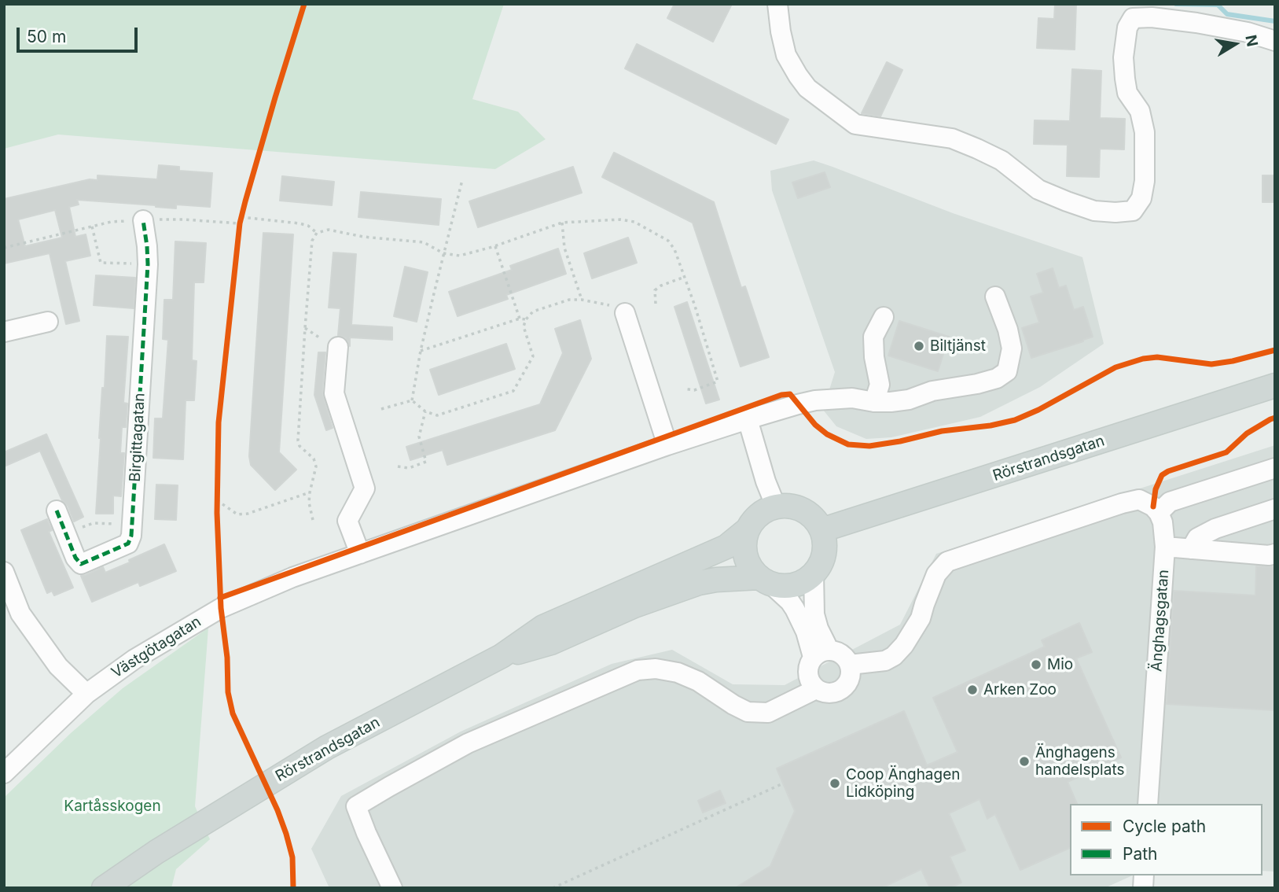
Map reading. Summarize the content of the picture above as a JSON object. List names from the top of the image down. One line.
{"streets":{"main road":["Rörstrandsgatan"],"street":["Birgittagatan","Änghagsgatan","Västgötagatan"]},"parks":["Kartåsskogen"],"places":["Biltjänst","Mio","Arken Zoo","Änghagens handelsplats","Coop Änghagen Lidköping"],"legend":["Cycle path","Path"],"scale_bar":"50 m","north":"right"}
